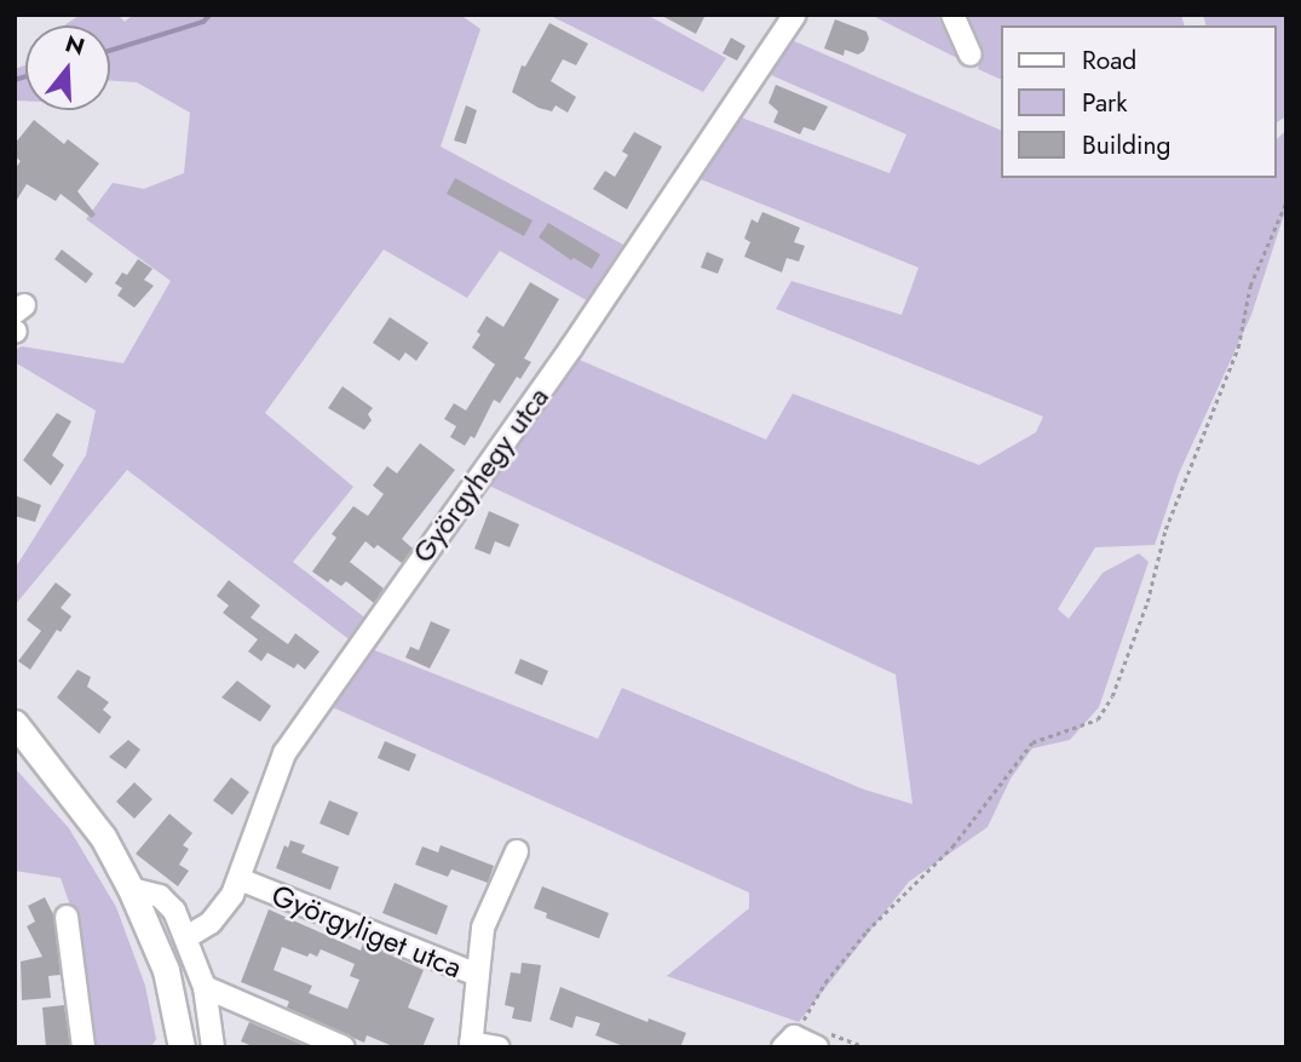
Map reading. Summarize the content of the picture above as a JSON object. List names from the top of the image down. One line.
{"streets":{"street":["Györgyhegy utca","Györgyliget utca"]},"crossings":[["Györgyhegy utca","Györgyliget utca"]],"legend":["Road","Park","Building"],"north":"top"}
